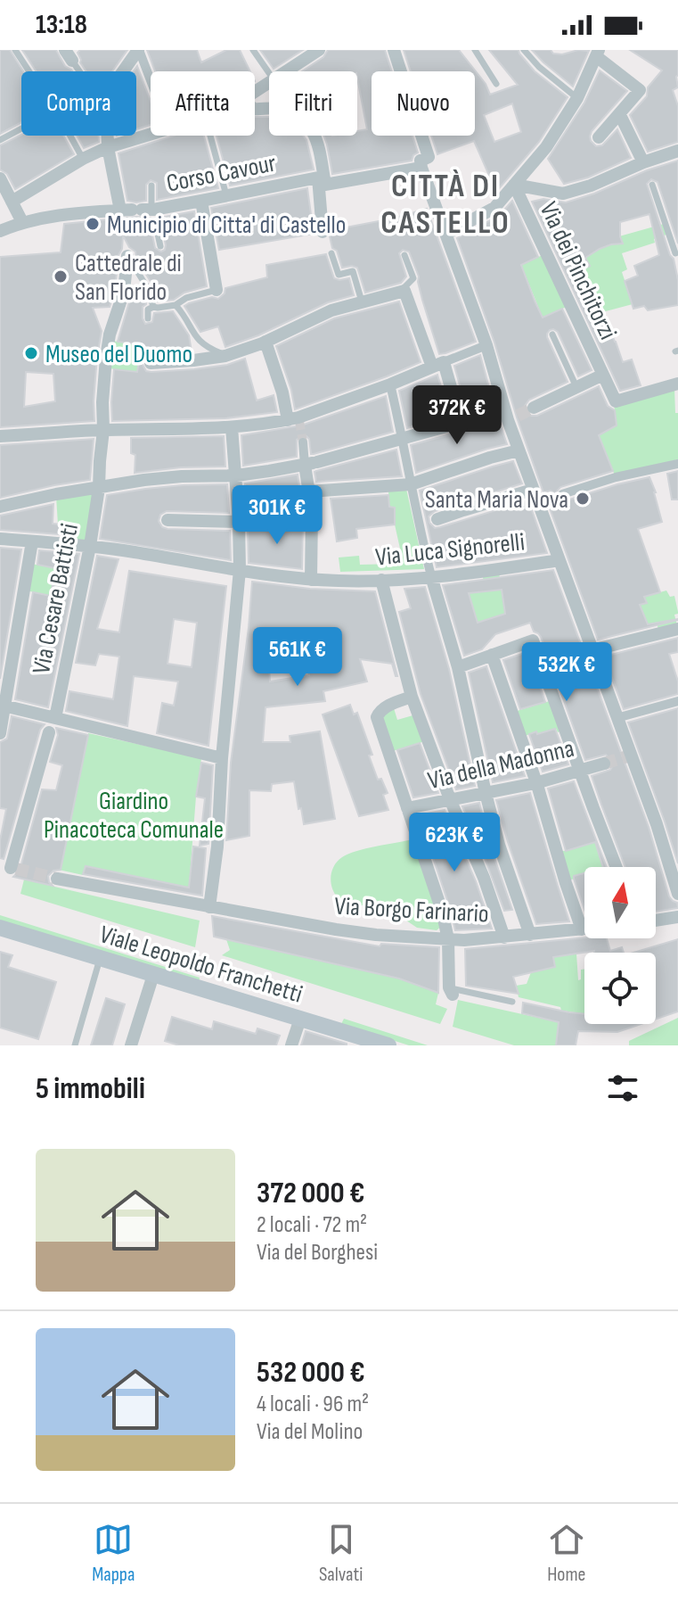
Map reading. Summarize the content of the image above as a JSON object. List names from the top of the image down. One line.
{"streets":{"main road":["Viale Leopoldo Franchetti"],"street":["Corso Cavour","Via dei Pinchitorzi","Via Luca Signorelli","Via Cesare Battisti","Via della Madonna","Via Borgo Farinario"]},"crossings":[["Via Luca Signorelli","Via Cesare Battisti"]],"districts":["CITTÀ DI CASTELLO"],"parks":["Giardino Pinacoteca Comunale"],"places":["Municipio di Citta' di Castello","Cattedrale di San Florido","Museo del Duomo","Santa Maria Nova"],"north":"top","page":{"status":"13:18","chip":["Compra","Affitta","Filtri","Nuovo"],"price":["372K €","301K €","561K €","532K €","623K €"],"heading":"5 immobili","list":[{"name":"372 000 €","note":"2 locali · 72 m² · Via del Borghesi"},{"name":"532 000 €","note":"4 locali · 96 m² · Via del Molino"}],"tabs":["Mappa","Salvati","Home"]}}
